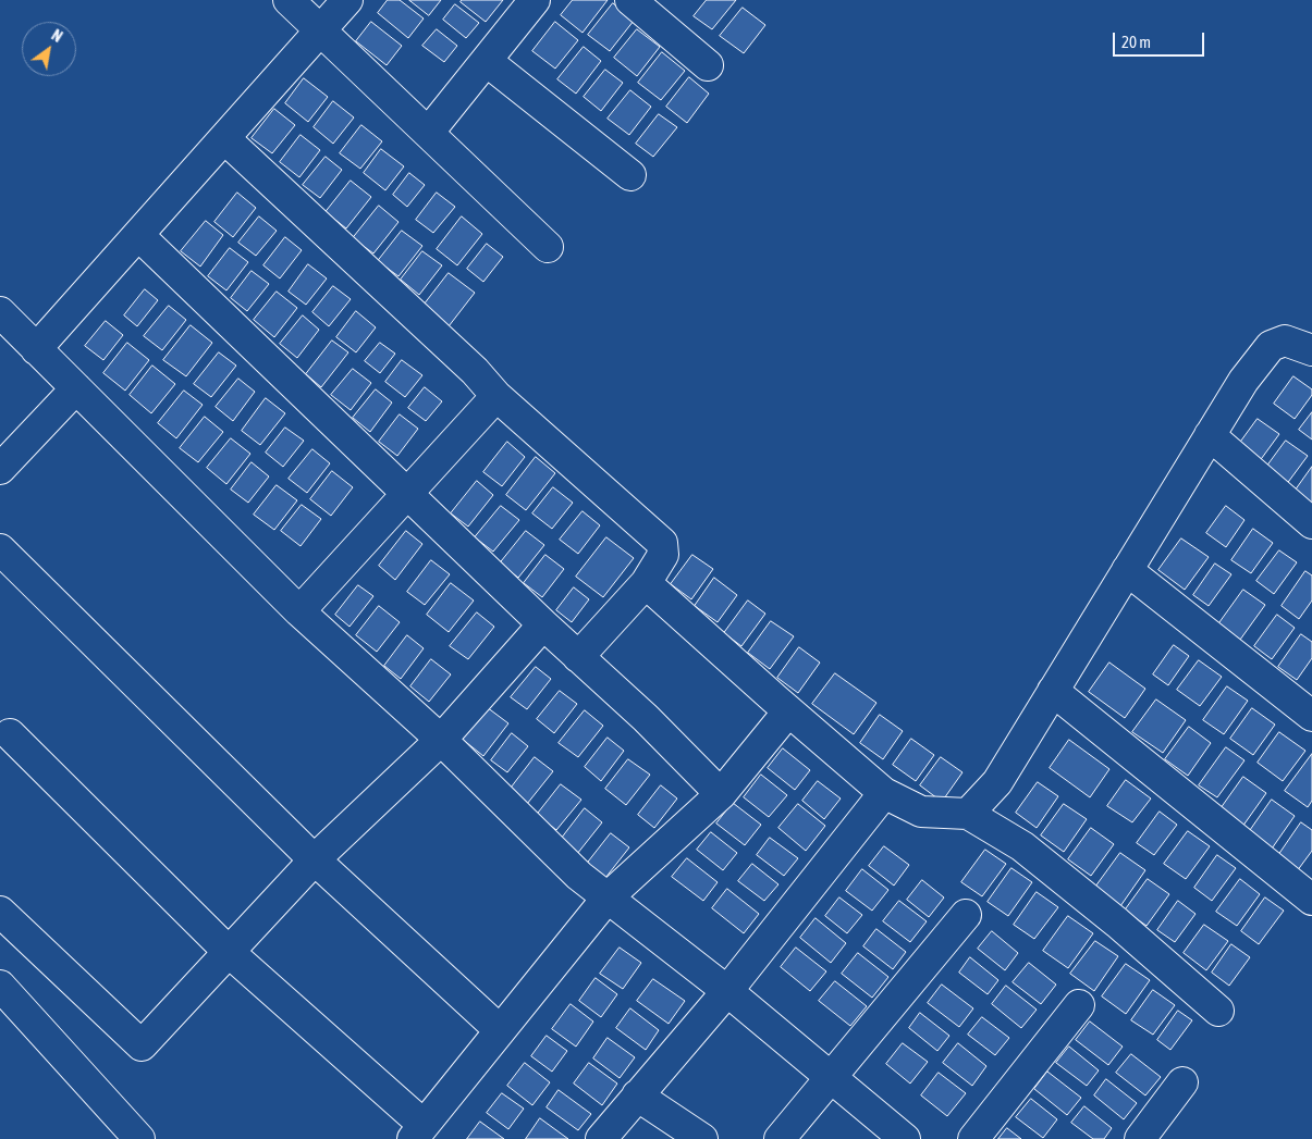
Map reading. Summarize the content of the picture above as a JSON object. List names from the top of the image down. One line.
{"scale_bar":"20 m","north":"top right"}
